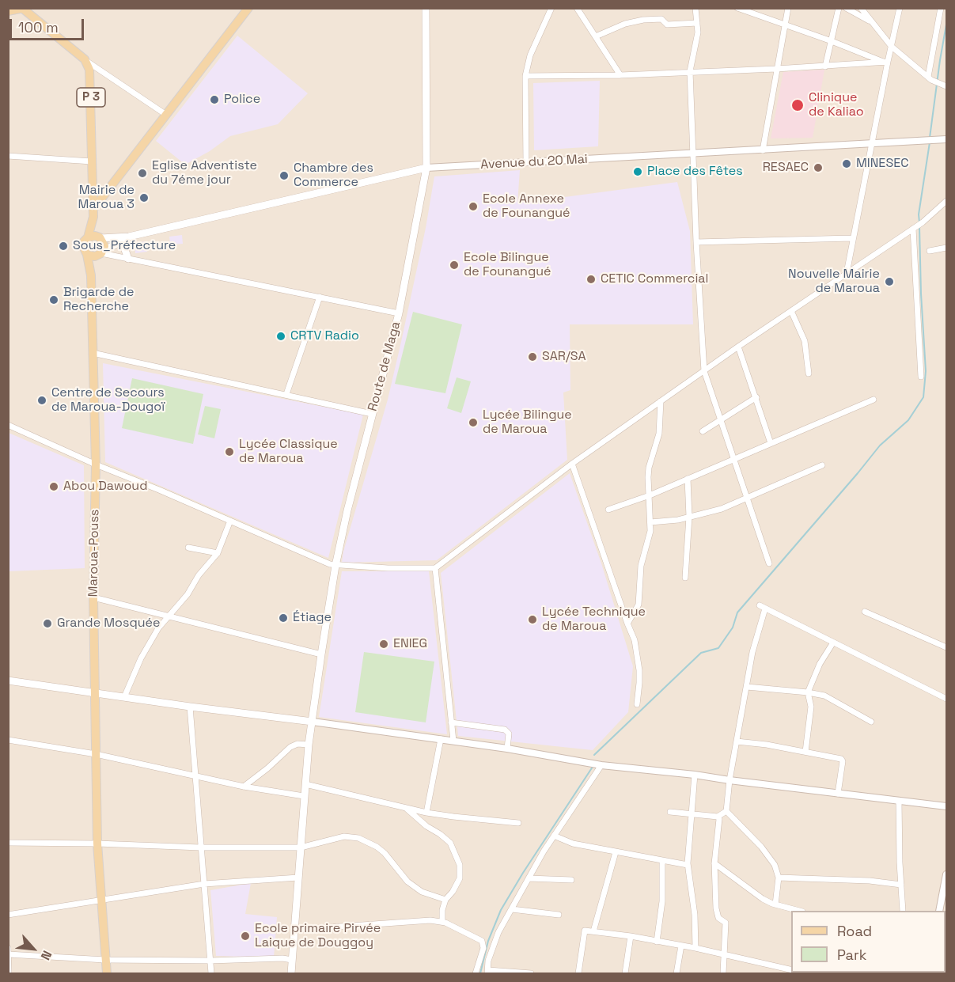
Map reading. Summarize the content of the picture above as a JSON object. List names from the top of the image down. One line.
{"streets":{"main road":["P 3","Avenue du 20 Mai","Route de Maga","Maroua-Pouss"]},"crossings":[["Avenue du 20 Mai","Route de Maga"]],"places":["Police","Clinique de Kaliao","MINESEC","RESAEC","Place des Fêtes","Eglise Adventiste du 7éme jour","Chambre des Commerce","Mairie de Maroua 3","Ecole Annexe de Founangué","Sous_Préfecture","Ecole Bilingue de Founangué","CETIC Commercial","Nouvelle Mairie de Maroua","Brigarde de Recherche","CRTV Radio","SAR/SA","Centre de Secours de Maroua-Dougoï","Lycée Bilingue de Maroua","Lycée Classique de Maroua","Abou Dawoud","Étiage","Lycée Technique de Maroua","Grande Mosquée","ENIEG","Ecole primaire Pirvée Laique de Douggoy"],"legend":["Road","Park"],"scale_bar":"100 m","north":"bottom right"}
